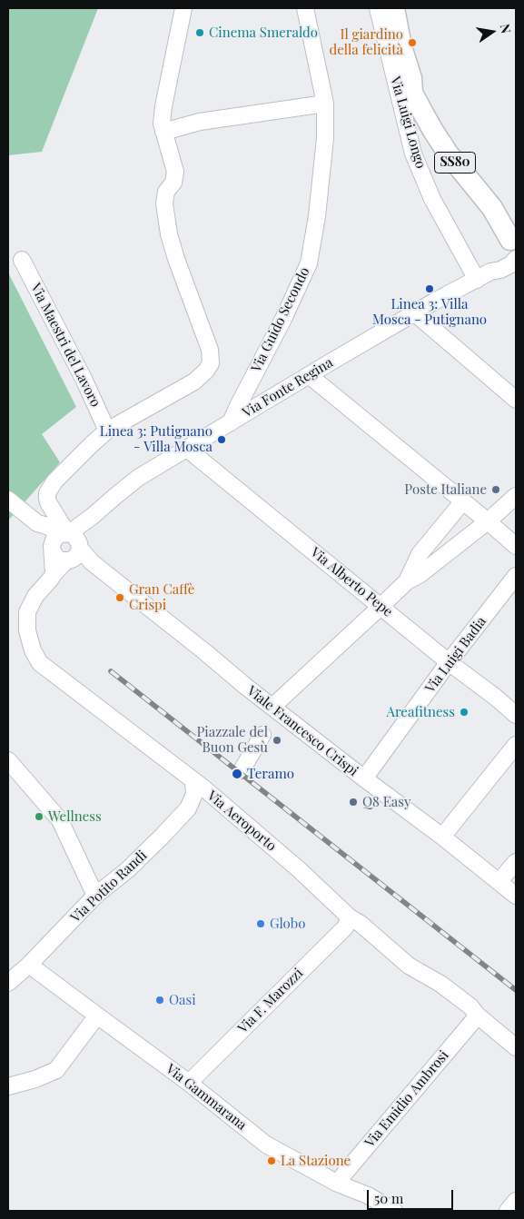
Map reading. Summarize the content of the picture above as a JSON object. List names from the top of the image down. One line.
{"streets":{"main road":["SS80"],"street":["Via Luigi Longo","Via Guido Secondo","Via Maestri del Lavoro","Via Fonte Regina","Via Alberto Pepe","Via Luigi Badia","Viale Francesco Crispi","Via Aeroporto","Via Potito Randi","Via F. Marozzi","Via Gammarana","Via Emidio Ambrosi"]},"crossings":[["Via Luigi Longo","Via Fonte Regina"],["SS80","Via Fonte Regina"],["Via Guido Secondo","Via Fonte Regina"],["Via Fonte Regina","Via Alberto Pepe"],["Via Fonte Regina","Viale Francesco Crispi"],["Via Fonte Regina","Via Aeroporto"],["Via Alberto Pepe","Via Luigi Badia"],["Via Luigi Badia","Viale Francesco Crispi"],["Viale Francesco Crispi","Via Aeroporto"],["Via Aeroporto","Via Potito Randi"],["Via Aeroporto","Via F. Marozzi"],["Via Aeroporto","Via Emidio Ambrosi"],["Via Potito Randi","Via Gammarana"],["Via F. Marozzi","Via Gammarana"],["Via Gammarana","Via Emidio Ambrosi"]],"places":["Cinema Smeraldo","Il giardino della felicità","Linea 3: Villa Mosca - Putignano","Linea 3: Putignano - Villa Mosca","Poste Italiane","Gran Caffè Crispi","Areafitness","Piazzale del Buon Gesù","Teramo","Q8 Easy","Wellness","Globo","Oasi","La Stazione"],"scale_bar":"50 m","north":"right"}
